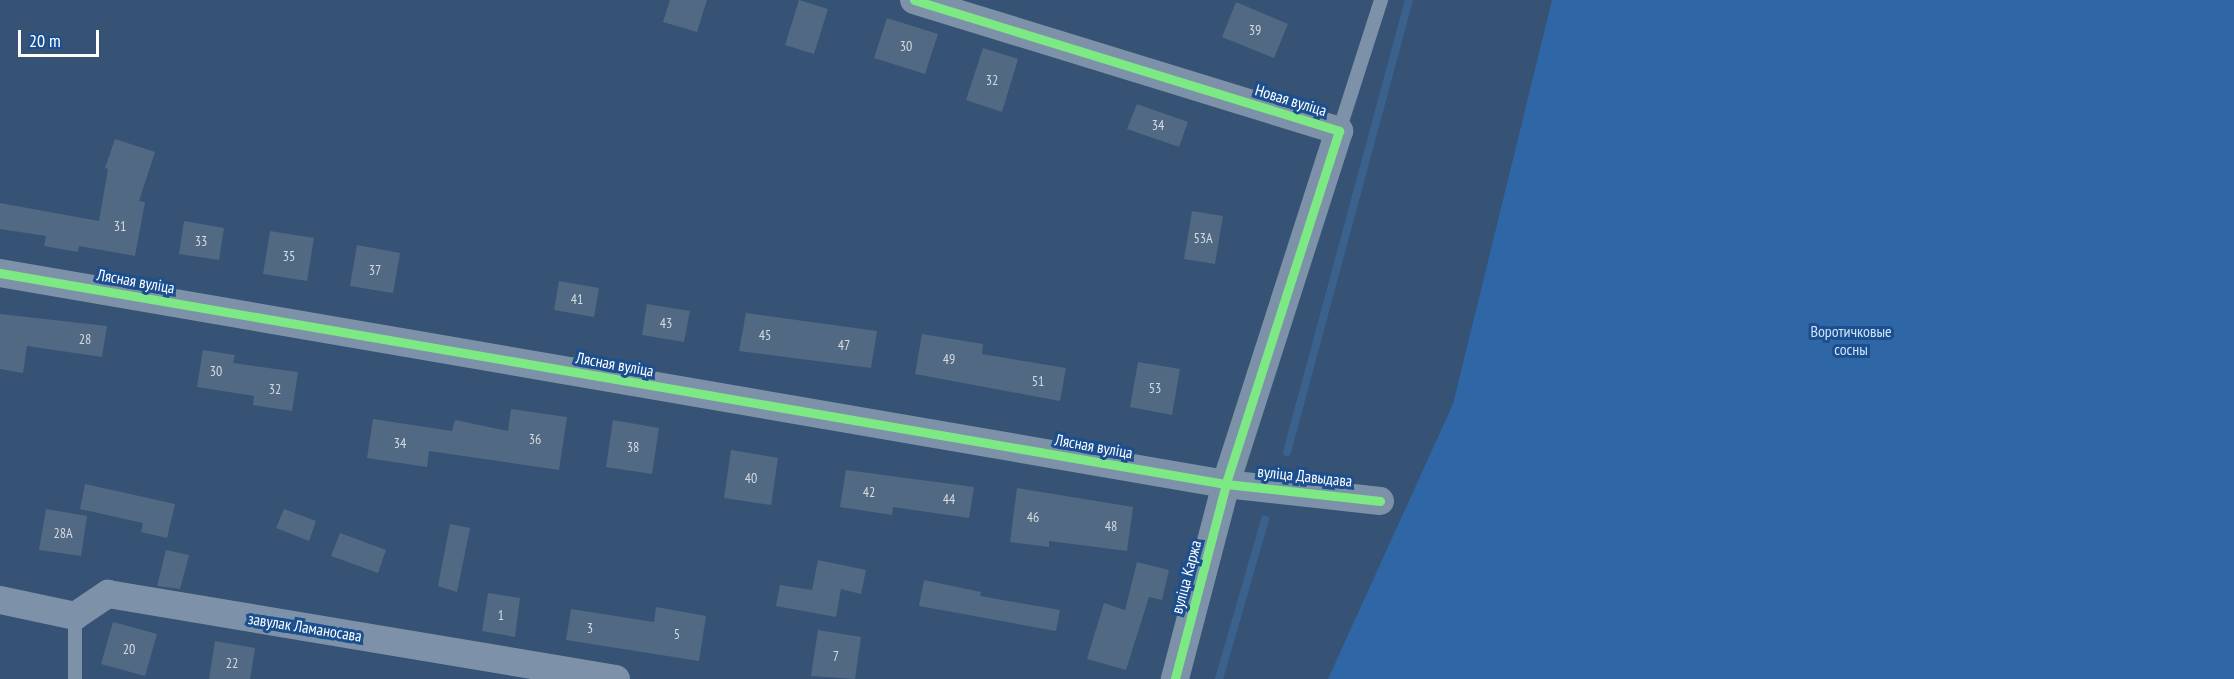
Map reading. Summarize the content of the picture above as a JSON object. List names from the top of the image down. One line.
{"streets":{"street":["Новая вуліца","Лясная вуліца","вуліца Давыдава","вуліца Каржа","завулак Ламаносава"]},"crossings":[["Новая вуліца","Лясная вуліца"],["Новая вуліца","вуліца Давыдава"],["Новая вуліца","вуліца Каржа"],["Лясная вуліца","вуліца Давыдава"],["Лясная вуліца","вуліца Каржа"],["вуліца Давыдава","вуліца Каржа"]],"parks":["Воротичковые сосны"],"house_numbers":["39","30","32","34","31","53А","33","35","37","41","43","45","28","47","49","30","51","53","32","36","34","38","40","42","44","46","48","28А","1","3","5","20","7","22"],"scale_bar":"20 m"}
